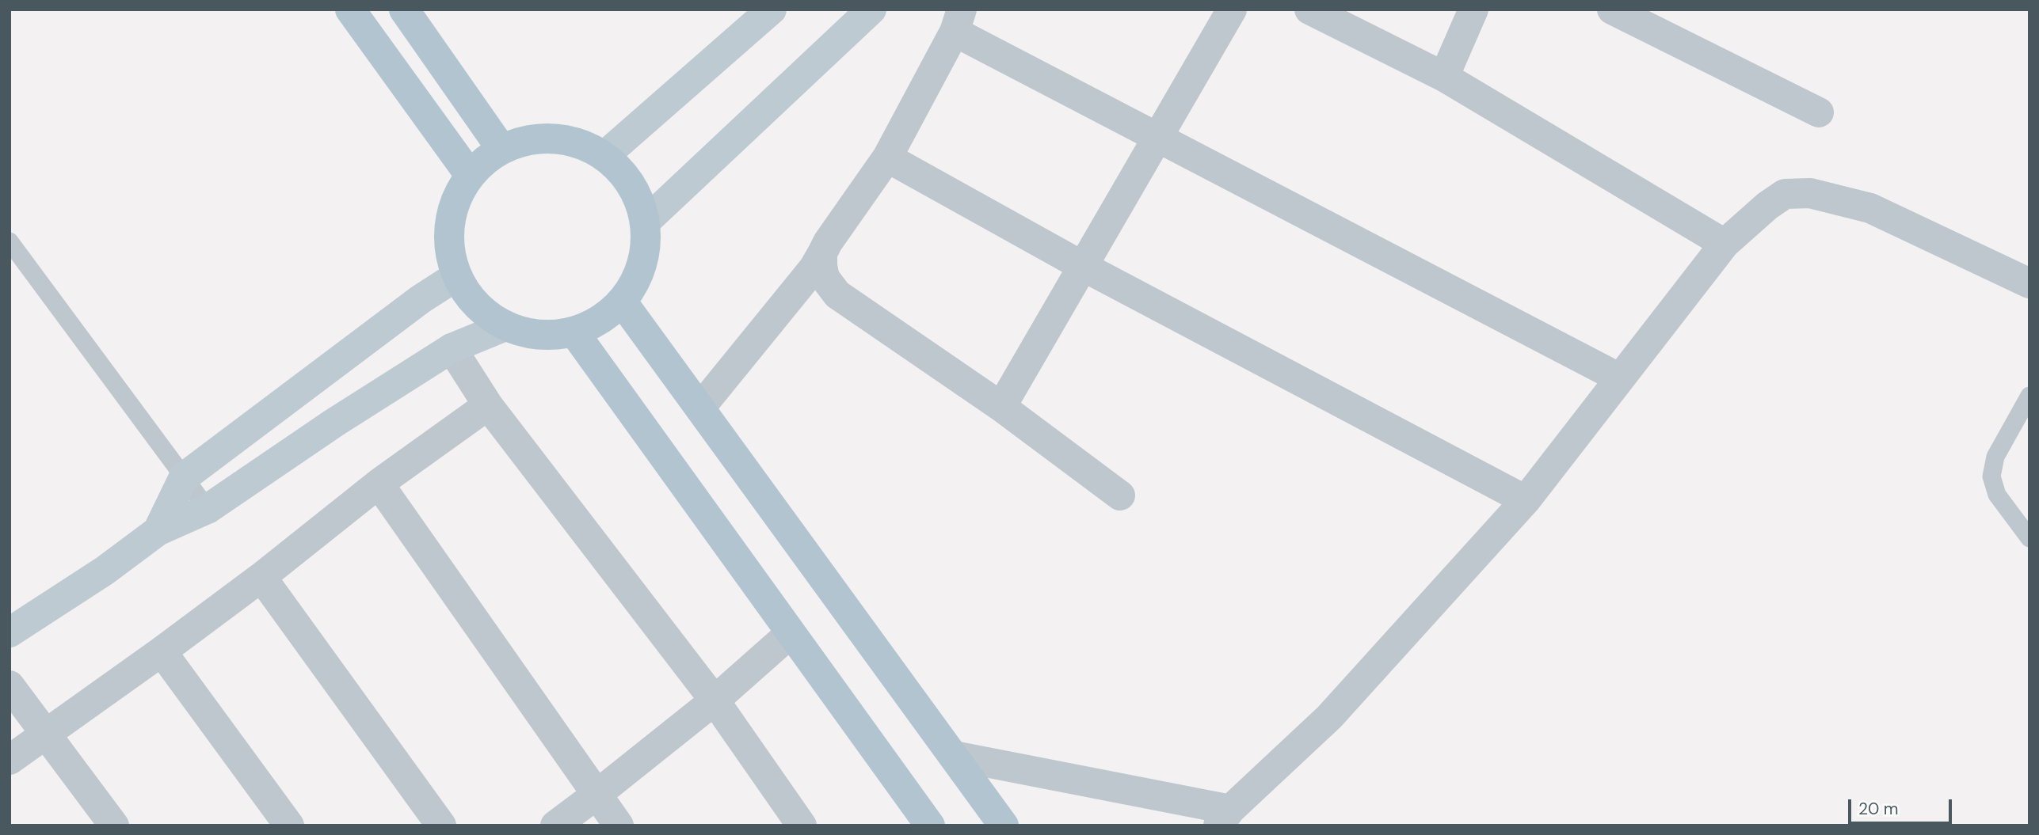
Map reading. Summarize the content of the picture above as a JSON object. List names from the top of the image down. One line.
{"scale_bar":"20 m"}
